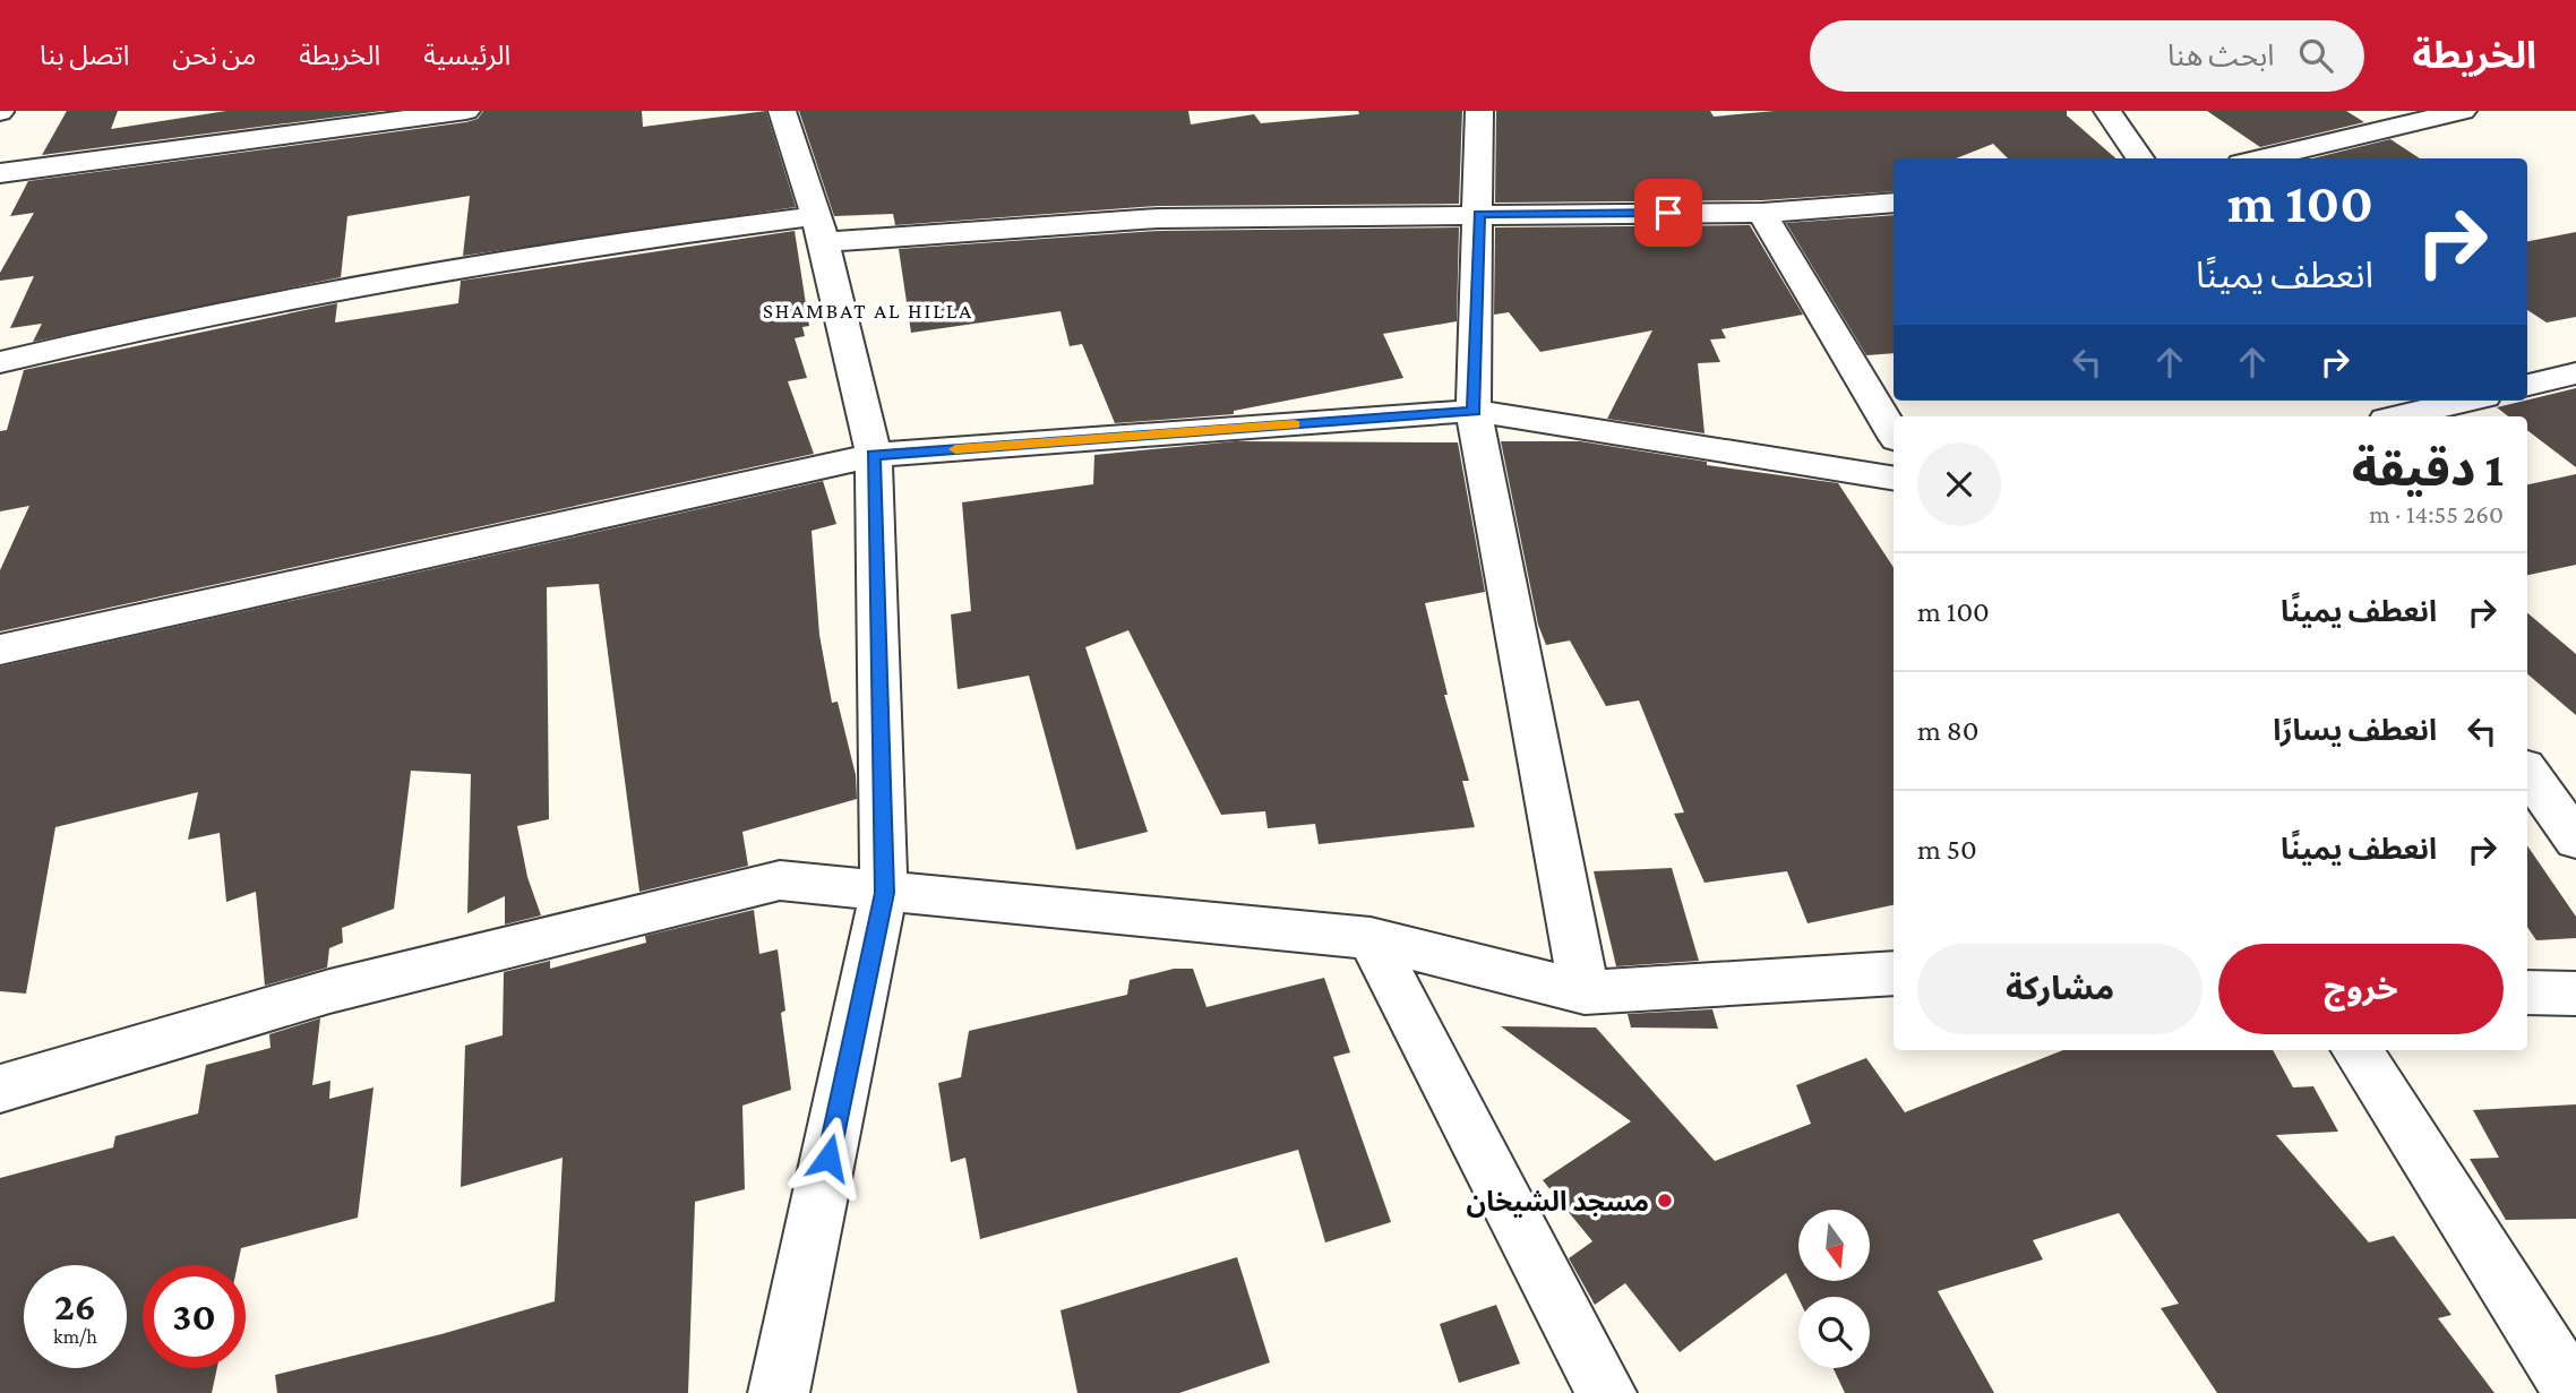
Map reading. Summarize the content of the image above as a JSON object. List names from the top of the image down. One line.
{"districts":["SHAMBAT AL HILLA"],"places":["مسجد الشيخان"],"north":"bottom","page":{"header":"الخريطة","search":"ابحث هنا","nav":["الرئيسية","الخريطة","من نحن","اتصل بنا"],"turn":["100 m","انعطف يمينًا"],"heading":["1 دقيقة","260 m · 14:55"],"list":[{"name":"انعطف يمينًا","value":"100 m"},{"name":"انعطف يسارًا","value":"80 m"},{"name":"انعطف يمينًا","value":"50 m"}],"buttons":["خروج","مشاركة"],"speed":"26 km/h","limit":"30"}}
